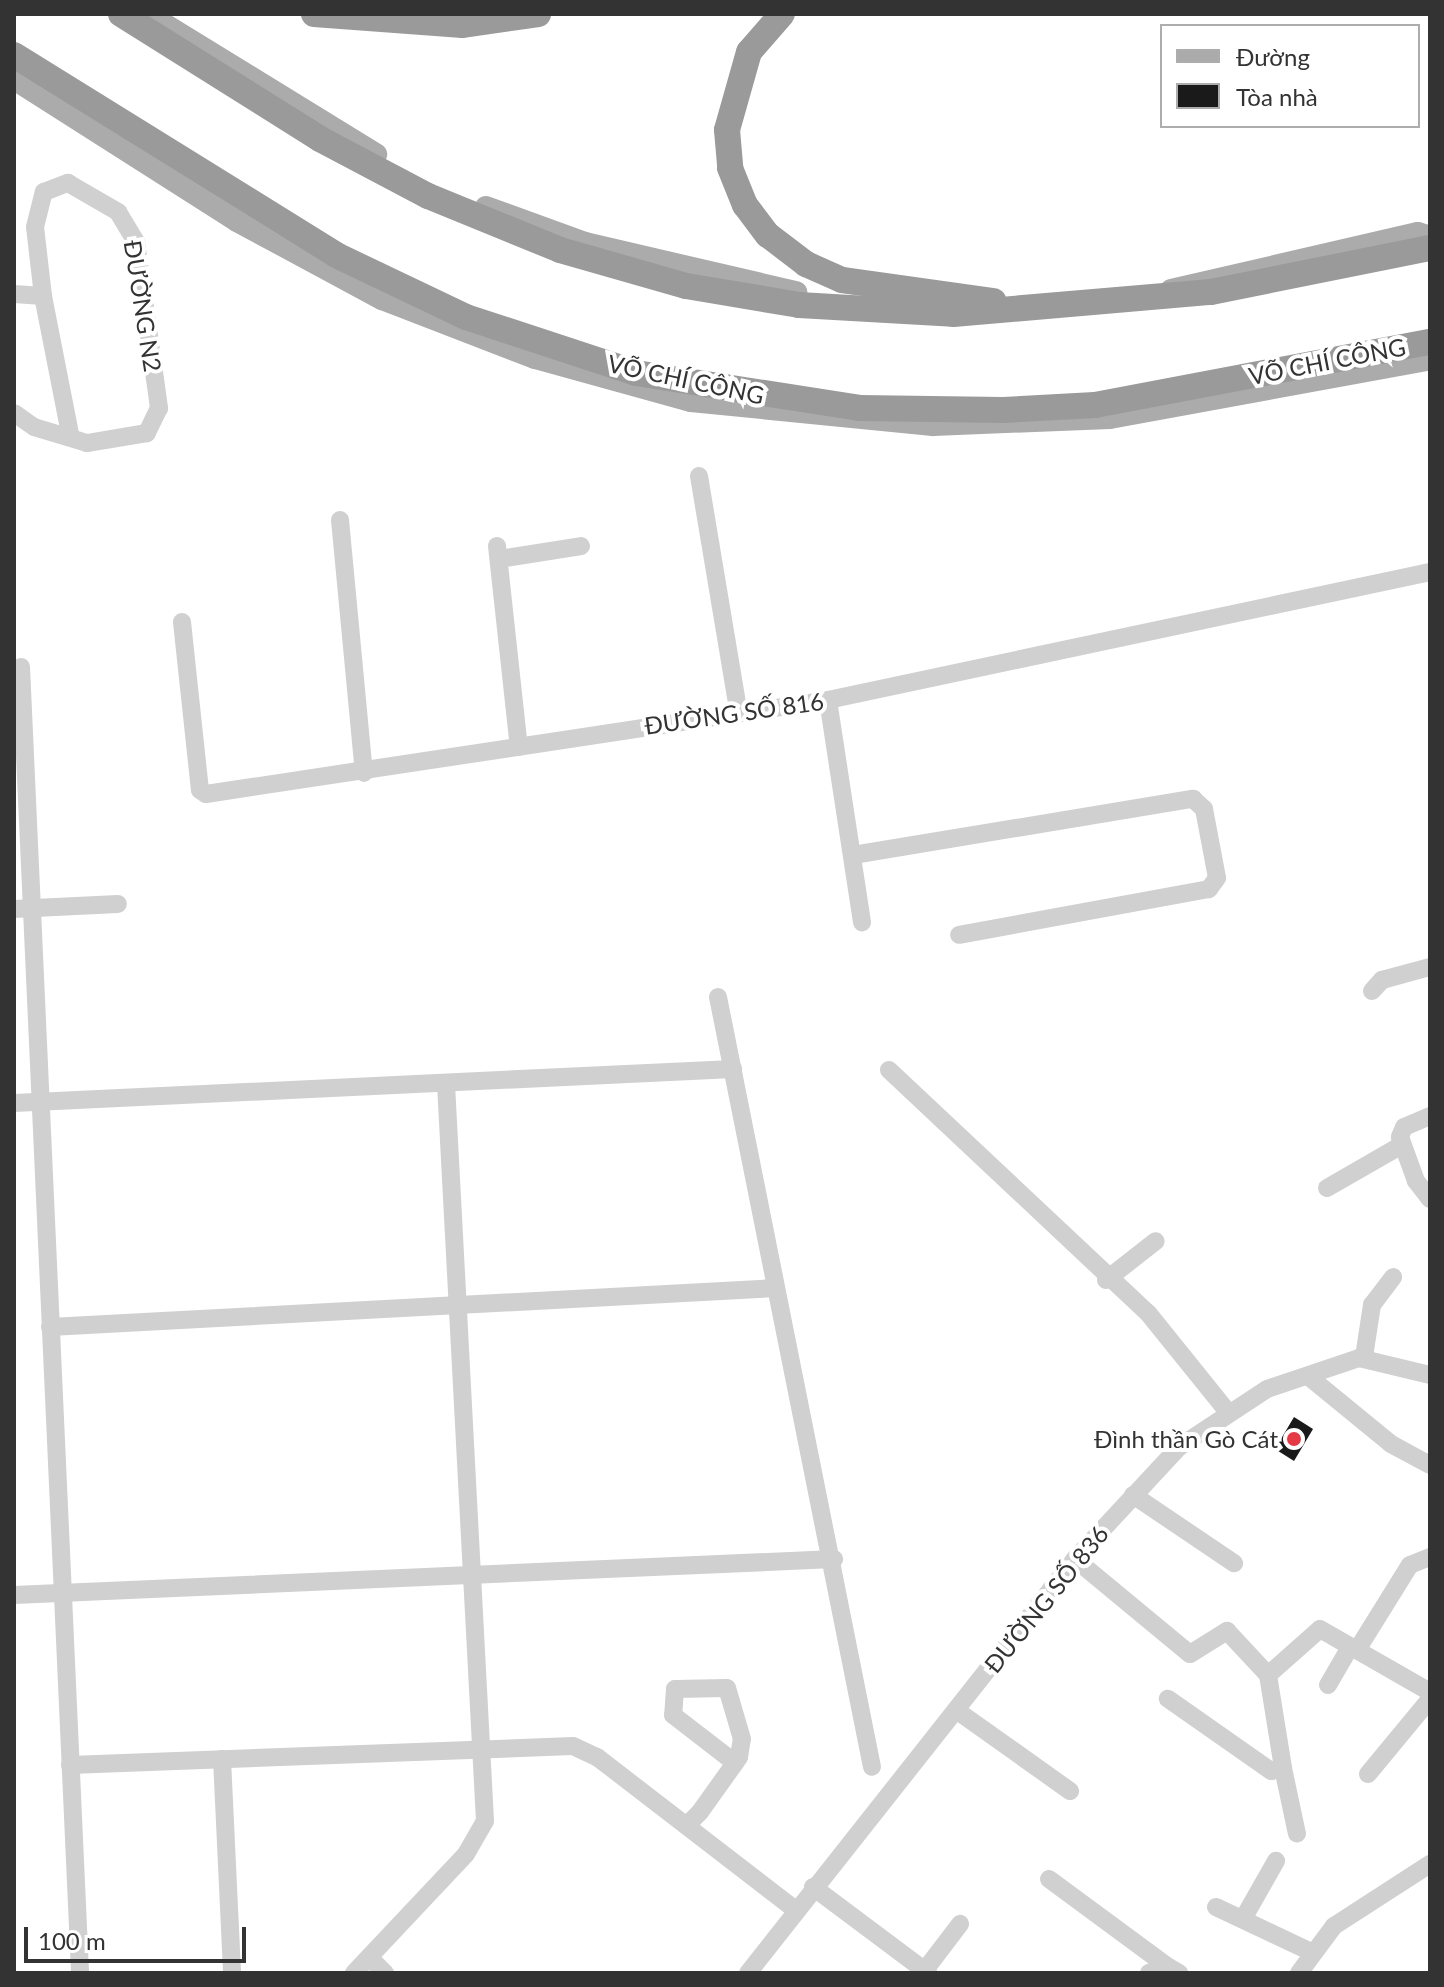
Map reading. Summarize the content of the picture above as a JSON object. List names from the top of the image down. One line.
{"streets":{"highway":["VÕ CHÍ CÔNG"],"street":["ĐƯỜNG N2","ĐƯỜNG SỐ 816","ĐƯỜNG SỐ 836"]},"places":["Đình thần Gò Cát"],"legend":["Đường","Tòa nhà"],"scale_bar":"100 m"}
